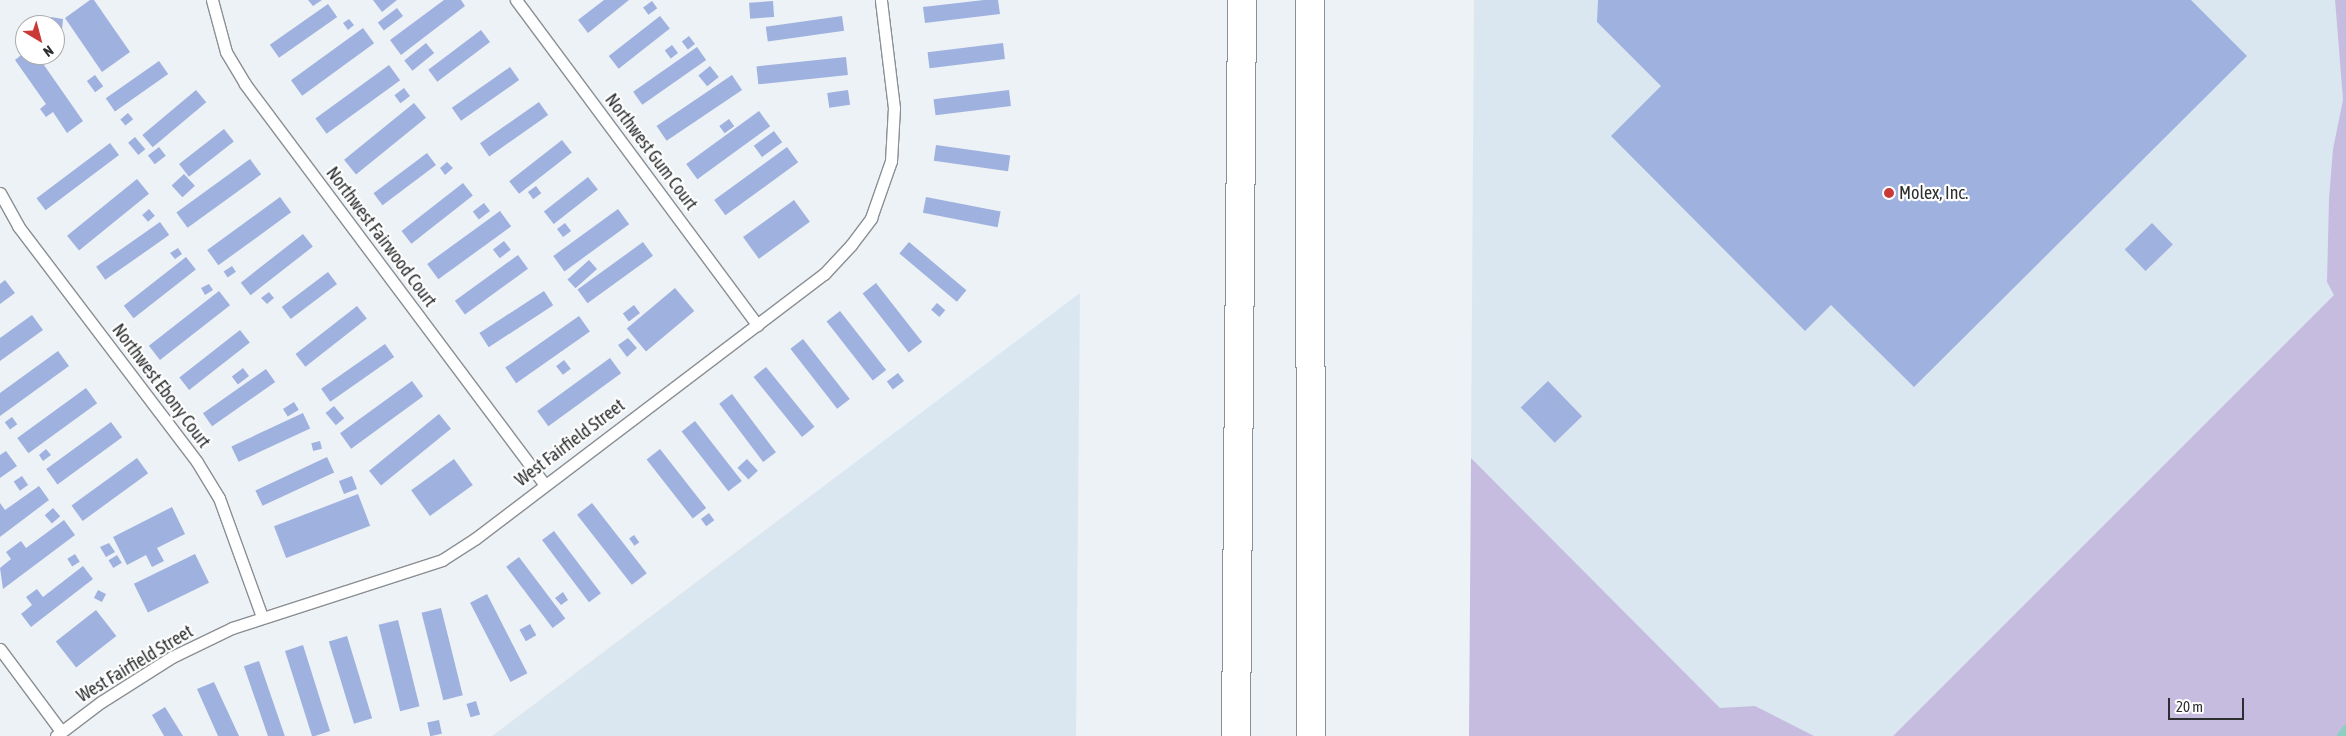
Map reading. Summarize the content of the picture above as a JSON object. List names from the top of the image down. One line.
{"streets":{"lane":["Northwest Gum Court","Northwest Fairwood Court","Northwest Ebony Court","West Fairfield Street"]},"crossings":[["Northwest Gum Court","West Fairfield Street"],["Northwest Fairwood Court","West Fairfield Street"],["Northwest Ebony Court","West Fairfield Street"]],"places":["Molex, Inc."],"scale_bar":"20 m","north":"bottom right"}
